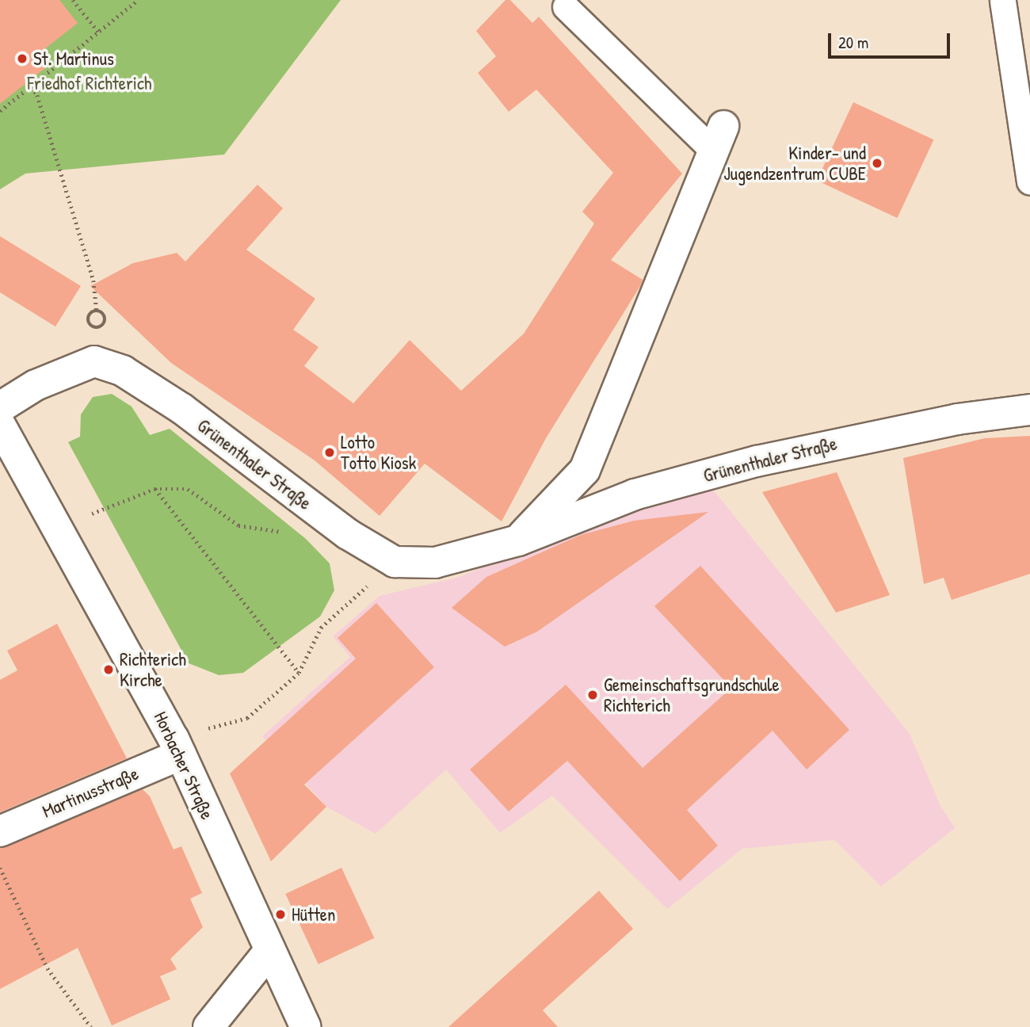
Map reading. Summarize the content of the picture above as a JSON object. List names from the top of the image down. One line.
{"streets":{"street":["Grünenthaler Straße","Horbacher Straße","Martinusstraße"]},"crossings":[["Horbacher Straße","Martinusstraße"]],"parks":["Friedhof Richterich"],"places":["St. Martinus","Kinder- und Jugendzentrum CUBE","Lotto Totto Kiosk","Richterich Kirche","Gemeinschaftsgrundschule Richterich","Hütten"],"scale_bar":"20 m"}
